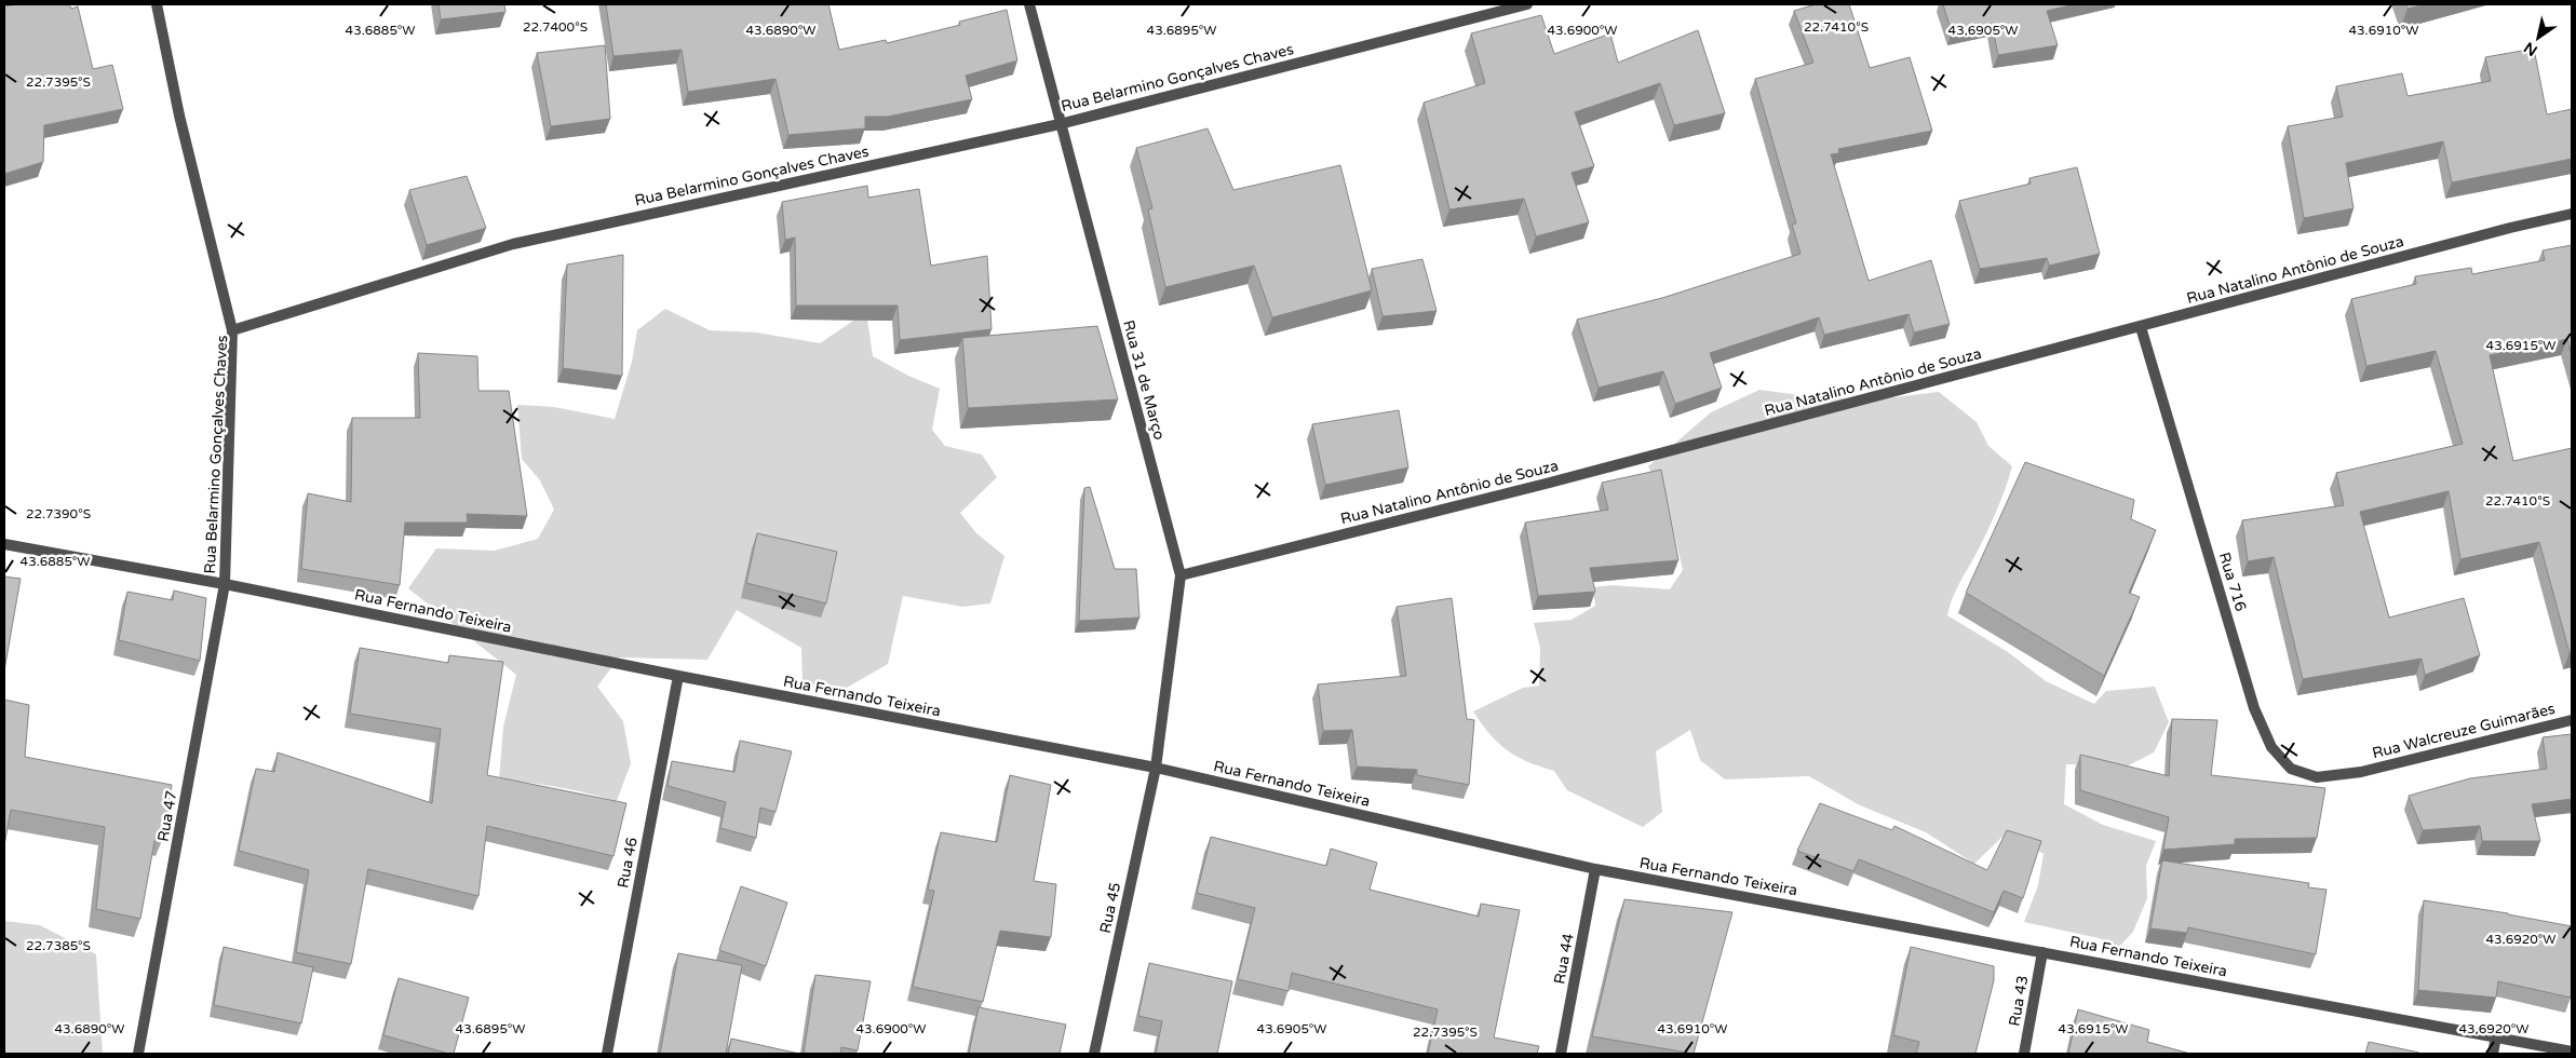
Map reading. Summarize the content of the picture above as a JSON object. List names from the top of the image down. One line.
{"streets":{"street":["Rua Belarmino Gonçalves Chaves","Rua Natalino Antônio de Souza","Rua 31 de Março","Rua 716","Rua Fernando Teixeira","Rua Walcreuze Guimarães","Rua 47","Rua 46","Rua 45","Rua 44","Rua 43"]},"crossings":[["Rua Belarmino Gonçalves Chaves","Rua 31 de Março"],["Rua Belarmino Gonçalves Chaves","Rua Fernando Teixeira"],["Rua Belarmino Gonçalves Chaves","Rua 47"],["Rua Natalino Antônio de Souza","Rua 31 de Março"],["Rua Natalino Antônio de Souza","Rua 716"],["Rua 31 de Março","Rua Fernando Teixeira"],["Rua 31 de Março","Rua 45"],["Rua 716","Rua Walcreuze Guimarães"],["Rua Fernando Teixeira","Rua 47"],["Rua Fernando Teixeira","Rua 46"],["Rua Fernando Teixeira","Rua 45"],["Rua Fernando Teixeira","Rua 44"],["Rua Fernando Teixeira","Rua 43"]],"north":"bottom left","coordinates":["22.7400°S","22.7410°S","43.6885°W","43.6890°W","43.6895°W","43.6900°W","43.6905°W","43.6910°W","22.7395°S","43.6915°W","22.7390°S","43.6920°W","22.7385°S"]}
